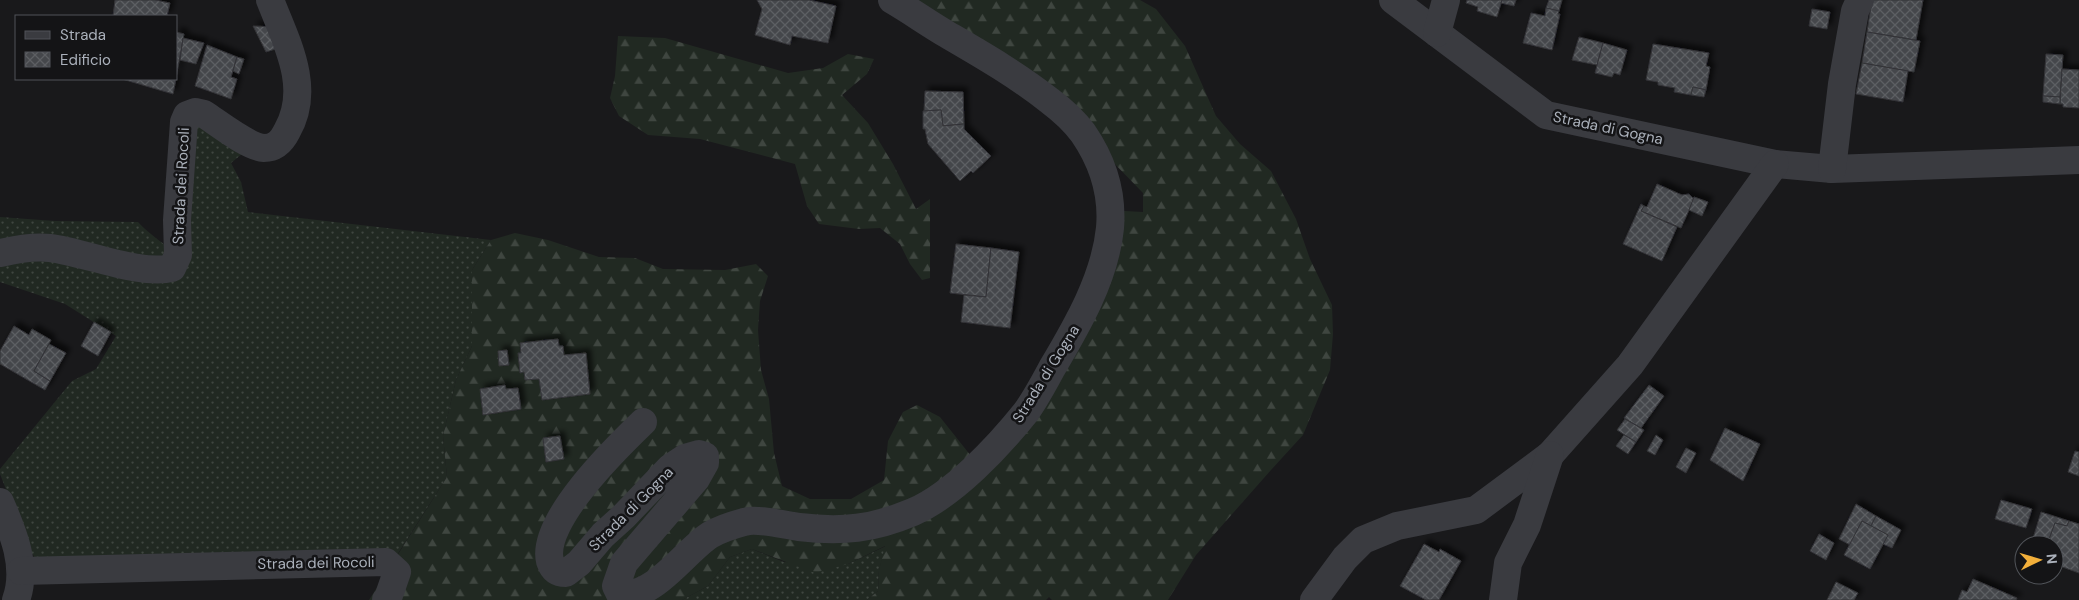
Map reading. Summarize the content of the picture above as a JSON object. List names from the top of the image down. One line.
{"streets":{"street":["Strada di Gogna","Strada dei Rocoli"]},"legend":["Strada","Edificio"],"north":"right"}
